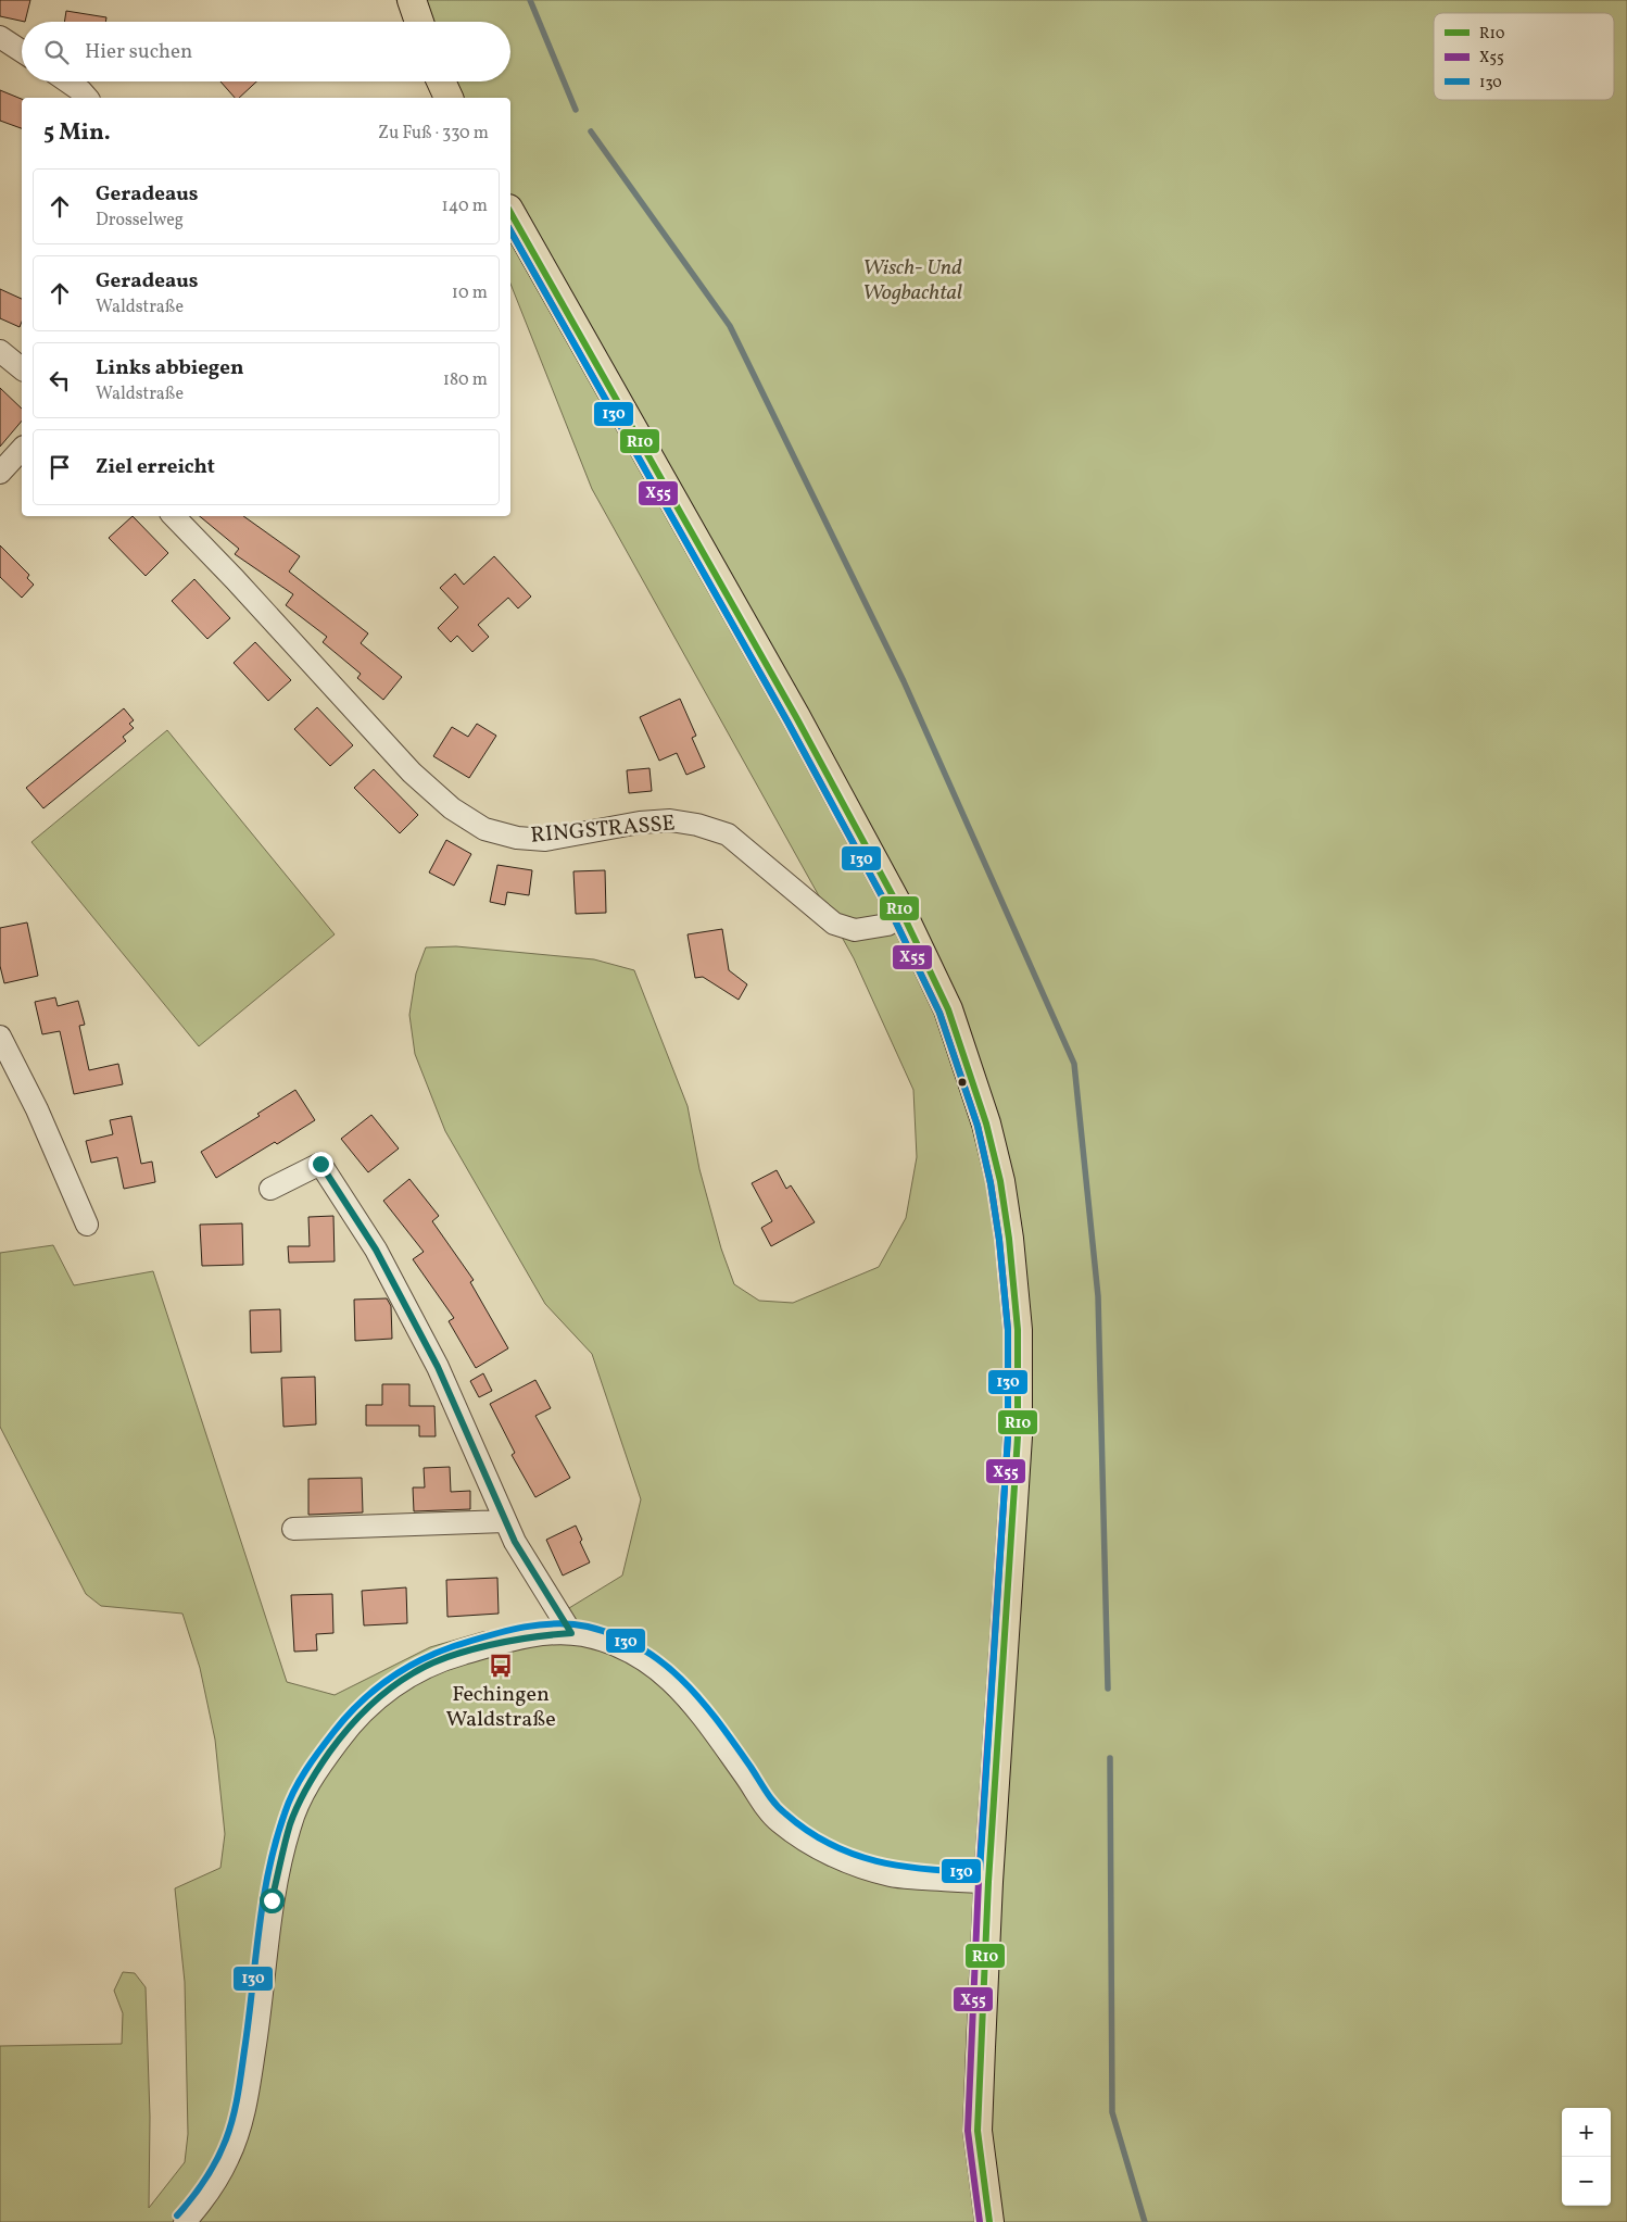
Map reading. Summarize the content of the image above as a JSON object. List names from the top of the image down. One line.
{"streets":{"street":["RINGSTRASSE"]},"parks":["Wisch- Und Wogbachtal"],"places":{"bus stop":["Fechingen Waldstraße"]},"lines":["transit line R10","transit line X55","transit line 130"],"legend":["R10","X55","130"],"page":{"search":"Hier suchen","heading":["5 Min.","Zu Fuß · 330 m"],"list":[["Geradeaus","Drosselweg","140 m"],["Geradeaus","Waldstraße","10 m"],["Links abbiegen","Waldstraße","180 m"],"Ziel erreicht"],"map_buttons":["+","−"]}}
